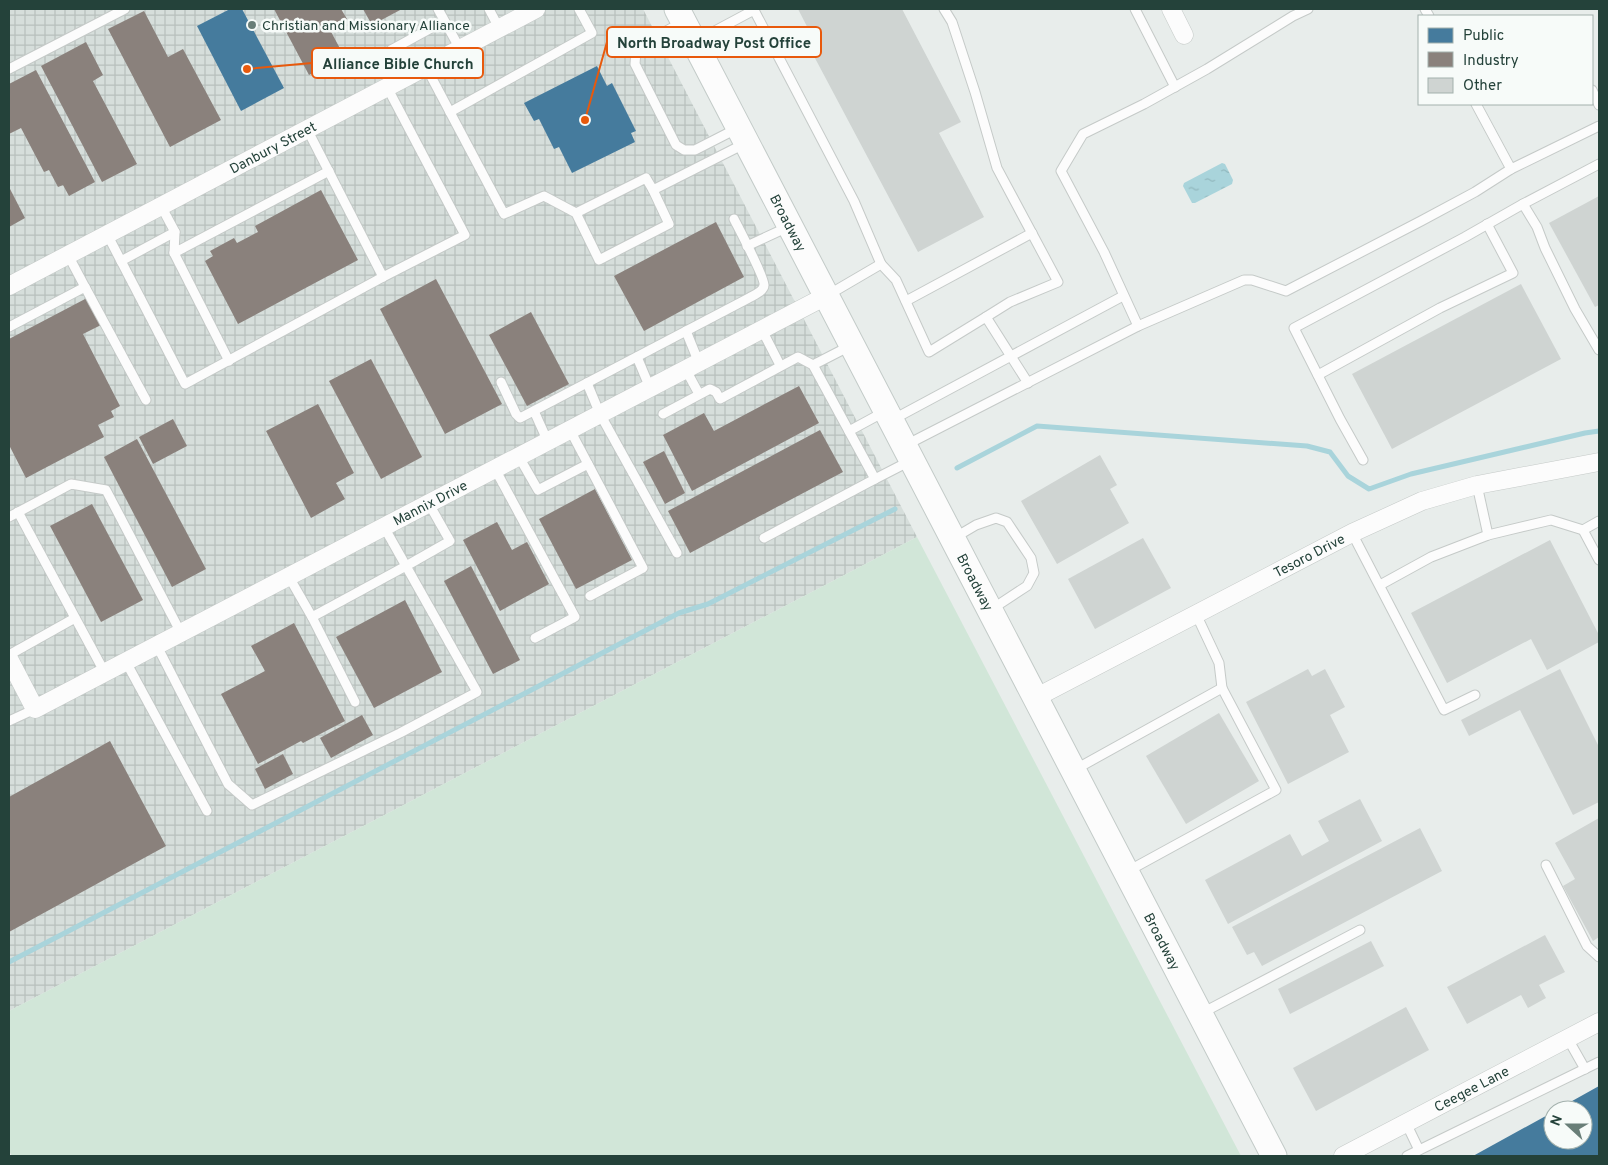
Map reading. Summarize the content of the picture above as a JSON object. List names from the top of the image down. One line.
{"streets":{"main road":["Broadway"],"street":["Danbury Street","Mannix Drive","Tesoro Drive","Ceegee Lane"]},"crossings":[["Broadway","Mannix Drive"],["Broadway","Tesoro Drive"]],"places":["Christian and Missionary Alliance","Alliance Bible Church","North Broadway Post Office"],"legend":["Public","Industry","Other"],"north":"left"}
